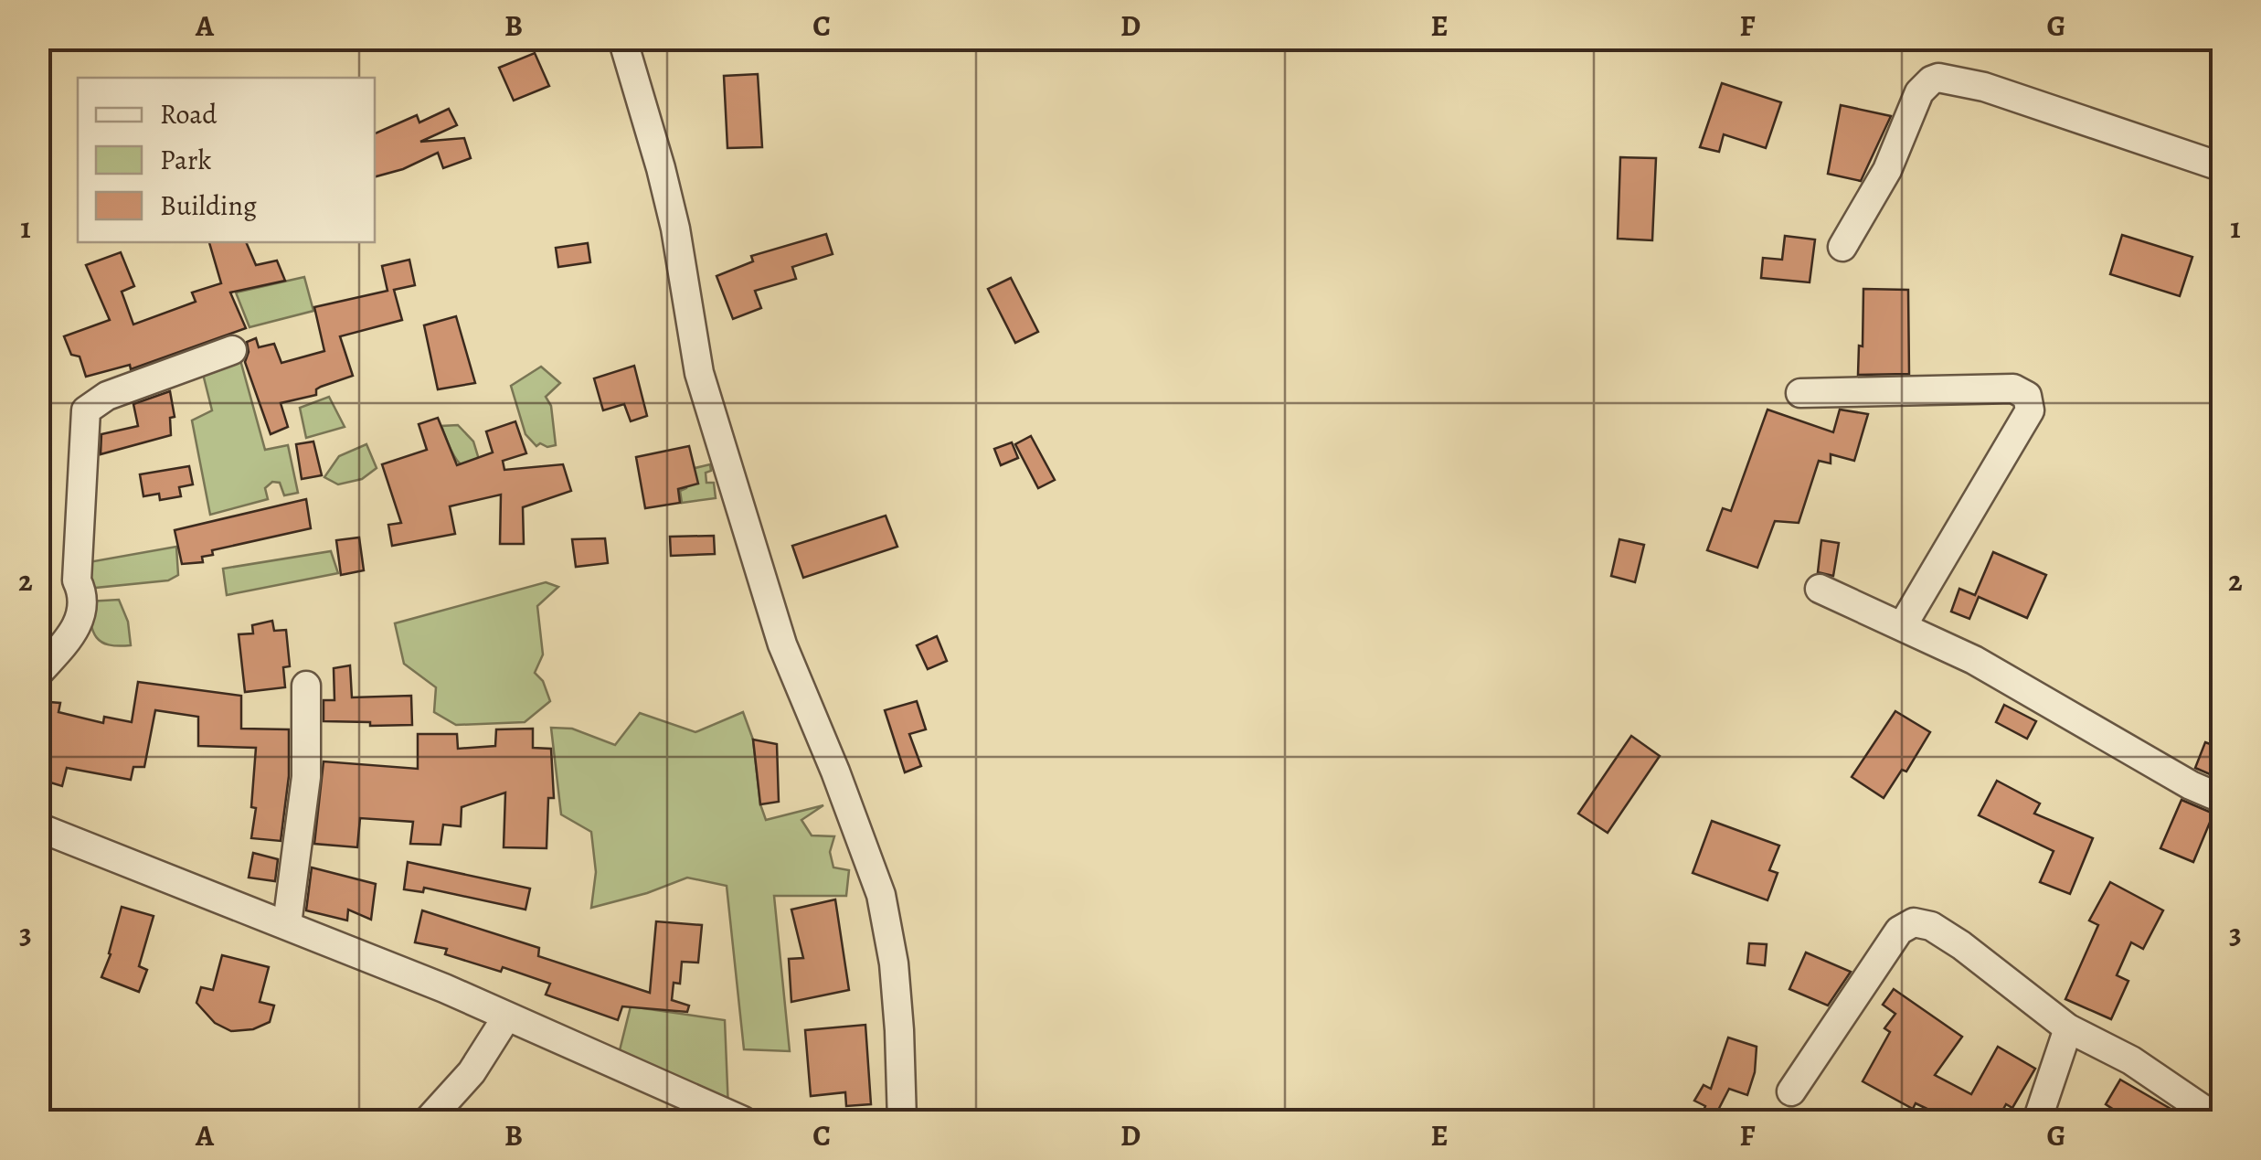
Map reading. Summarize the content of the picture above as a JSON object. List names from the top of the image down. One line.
{"legend":["Road","Park","Building"],"grid":{"columns":["A","B","C","D","E","F","G"],"rows":["1","2","3"]}}
